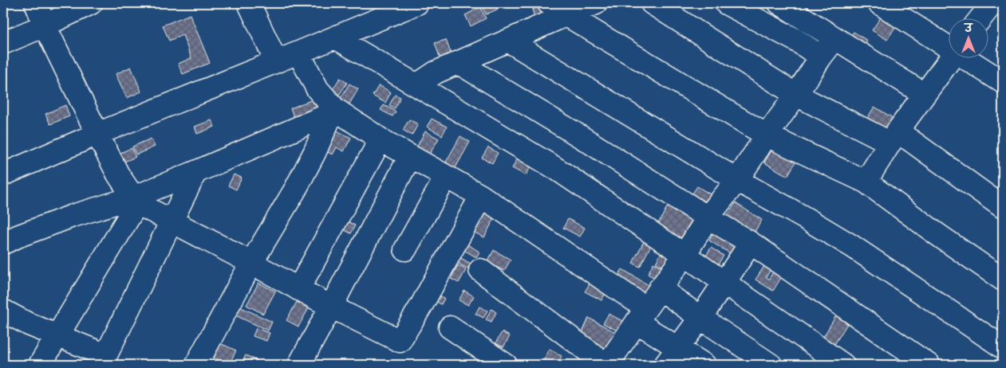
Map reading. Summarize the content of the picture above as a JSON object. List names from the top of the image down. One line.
{"north":"top"}
